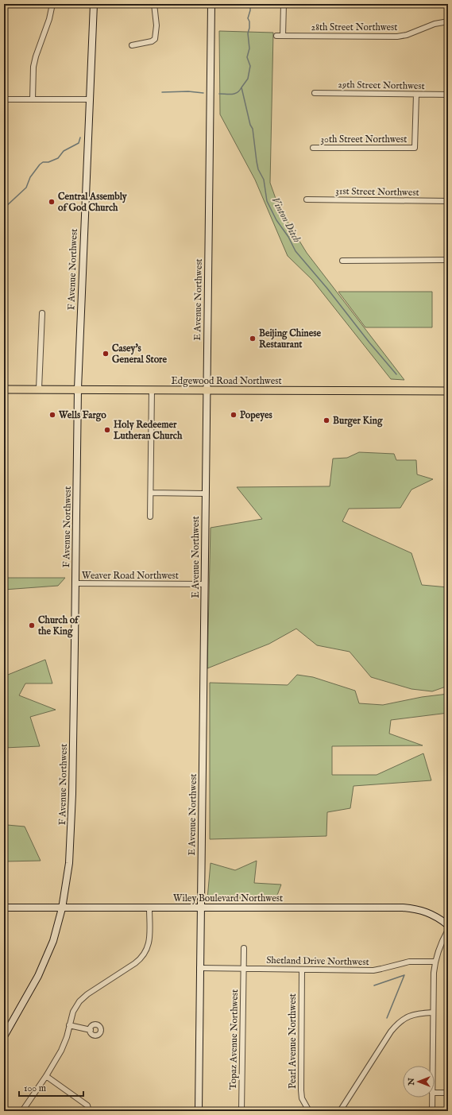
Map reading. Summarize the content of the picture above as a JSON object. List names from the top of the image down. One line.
{"streets":{"main road":["Edgewood Road Northwest"],"street":["28th Street Northwest","29th Street Northwest","30th Street Northwest","31st Street Northwest","F Avenue Northwest","E Avenue Northwest","Weaver Road Northwest","Wiley Boulevard Northwest","Shetland Drive Northwest","Topaz Avenue Northwest","Pearl Avenue Northwest"]},"crossings":[["29th Street Northwest","30th Street Northwest"],["F Avenue Northwest","Edgewood Road Northwest"],["F Avenue Northwest","Weaver Road Northwest"],["F Avenue Northwest","Wiley Boulevard Northwest"],["E Avenue Northwest","Edgewood Road Northwest"],["E Avenue Northwest","Weaver Road Northwest"],["E Avenue Northwest","Wiley Boulevard Northwest"],["E Avenue Northwest","Shetland Drive Northwest"],["Shetland Drive Northwest","Topaz Avenue Northwest"],["Shetland Drive Northwest","Pearl Avenue Northwest"]],"water":["Vinton Ditch"],"places":["Central Assembly of God Church","Beijing Chinese Restaurant","Casey's General Store","Wells Fargo","Popeyes","Burger King","Holy Redeemer Lutheran Church","Church of the King"],"scale_bar":"100 m","north":"left"}
